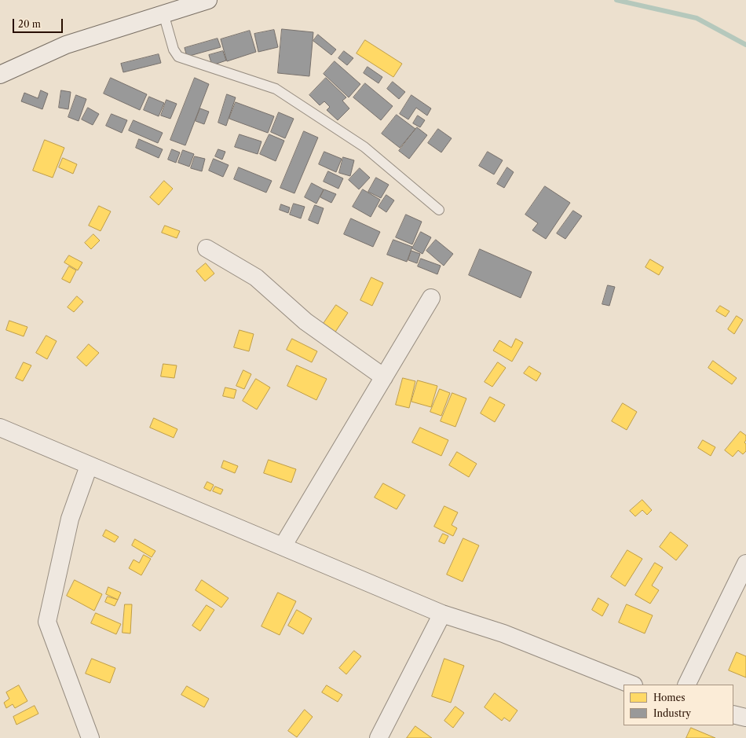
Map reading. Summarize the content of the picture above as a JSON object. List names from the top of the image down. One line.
{"legend":["Homes","Industry"],"scale_bar":"20 m"}
